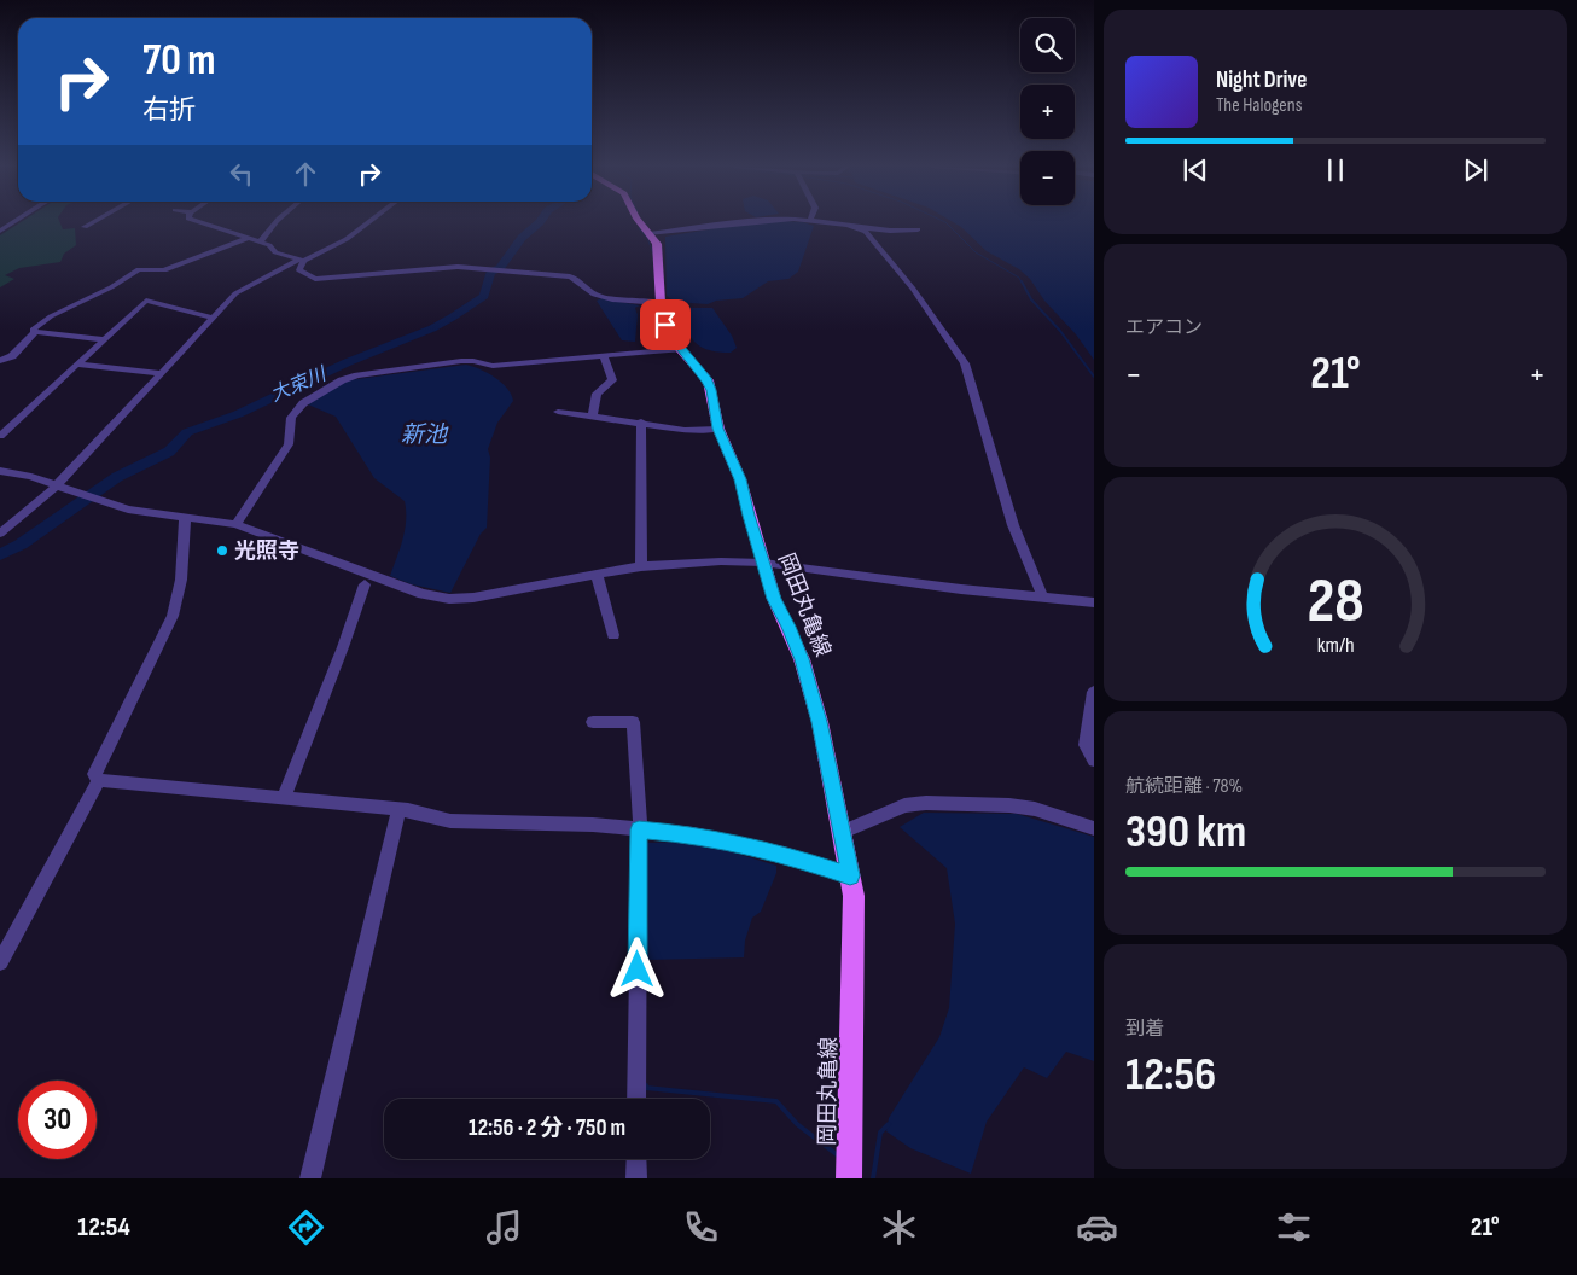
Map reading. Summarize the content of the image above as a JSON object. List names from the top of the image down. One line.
{"streets":{"main road":["岡田丸亀線"]},"water":["大束川","新池"],"places":["光照寺"],"page":{"map_buttons":["+","−"],"turn":["70 m","右折"],"song":["Night Drive","The Halogens"],"tile":["エアコン",["航続距離 · 78%","390 km"],["到着","12:56"]],"heat":["−","21°","+"],"limit":"30","trip":"12:56 · 2 分 · 750 m","tabs":["12:54","21°"],"gauge":["28","km/h"]}}
